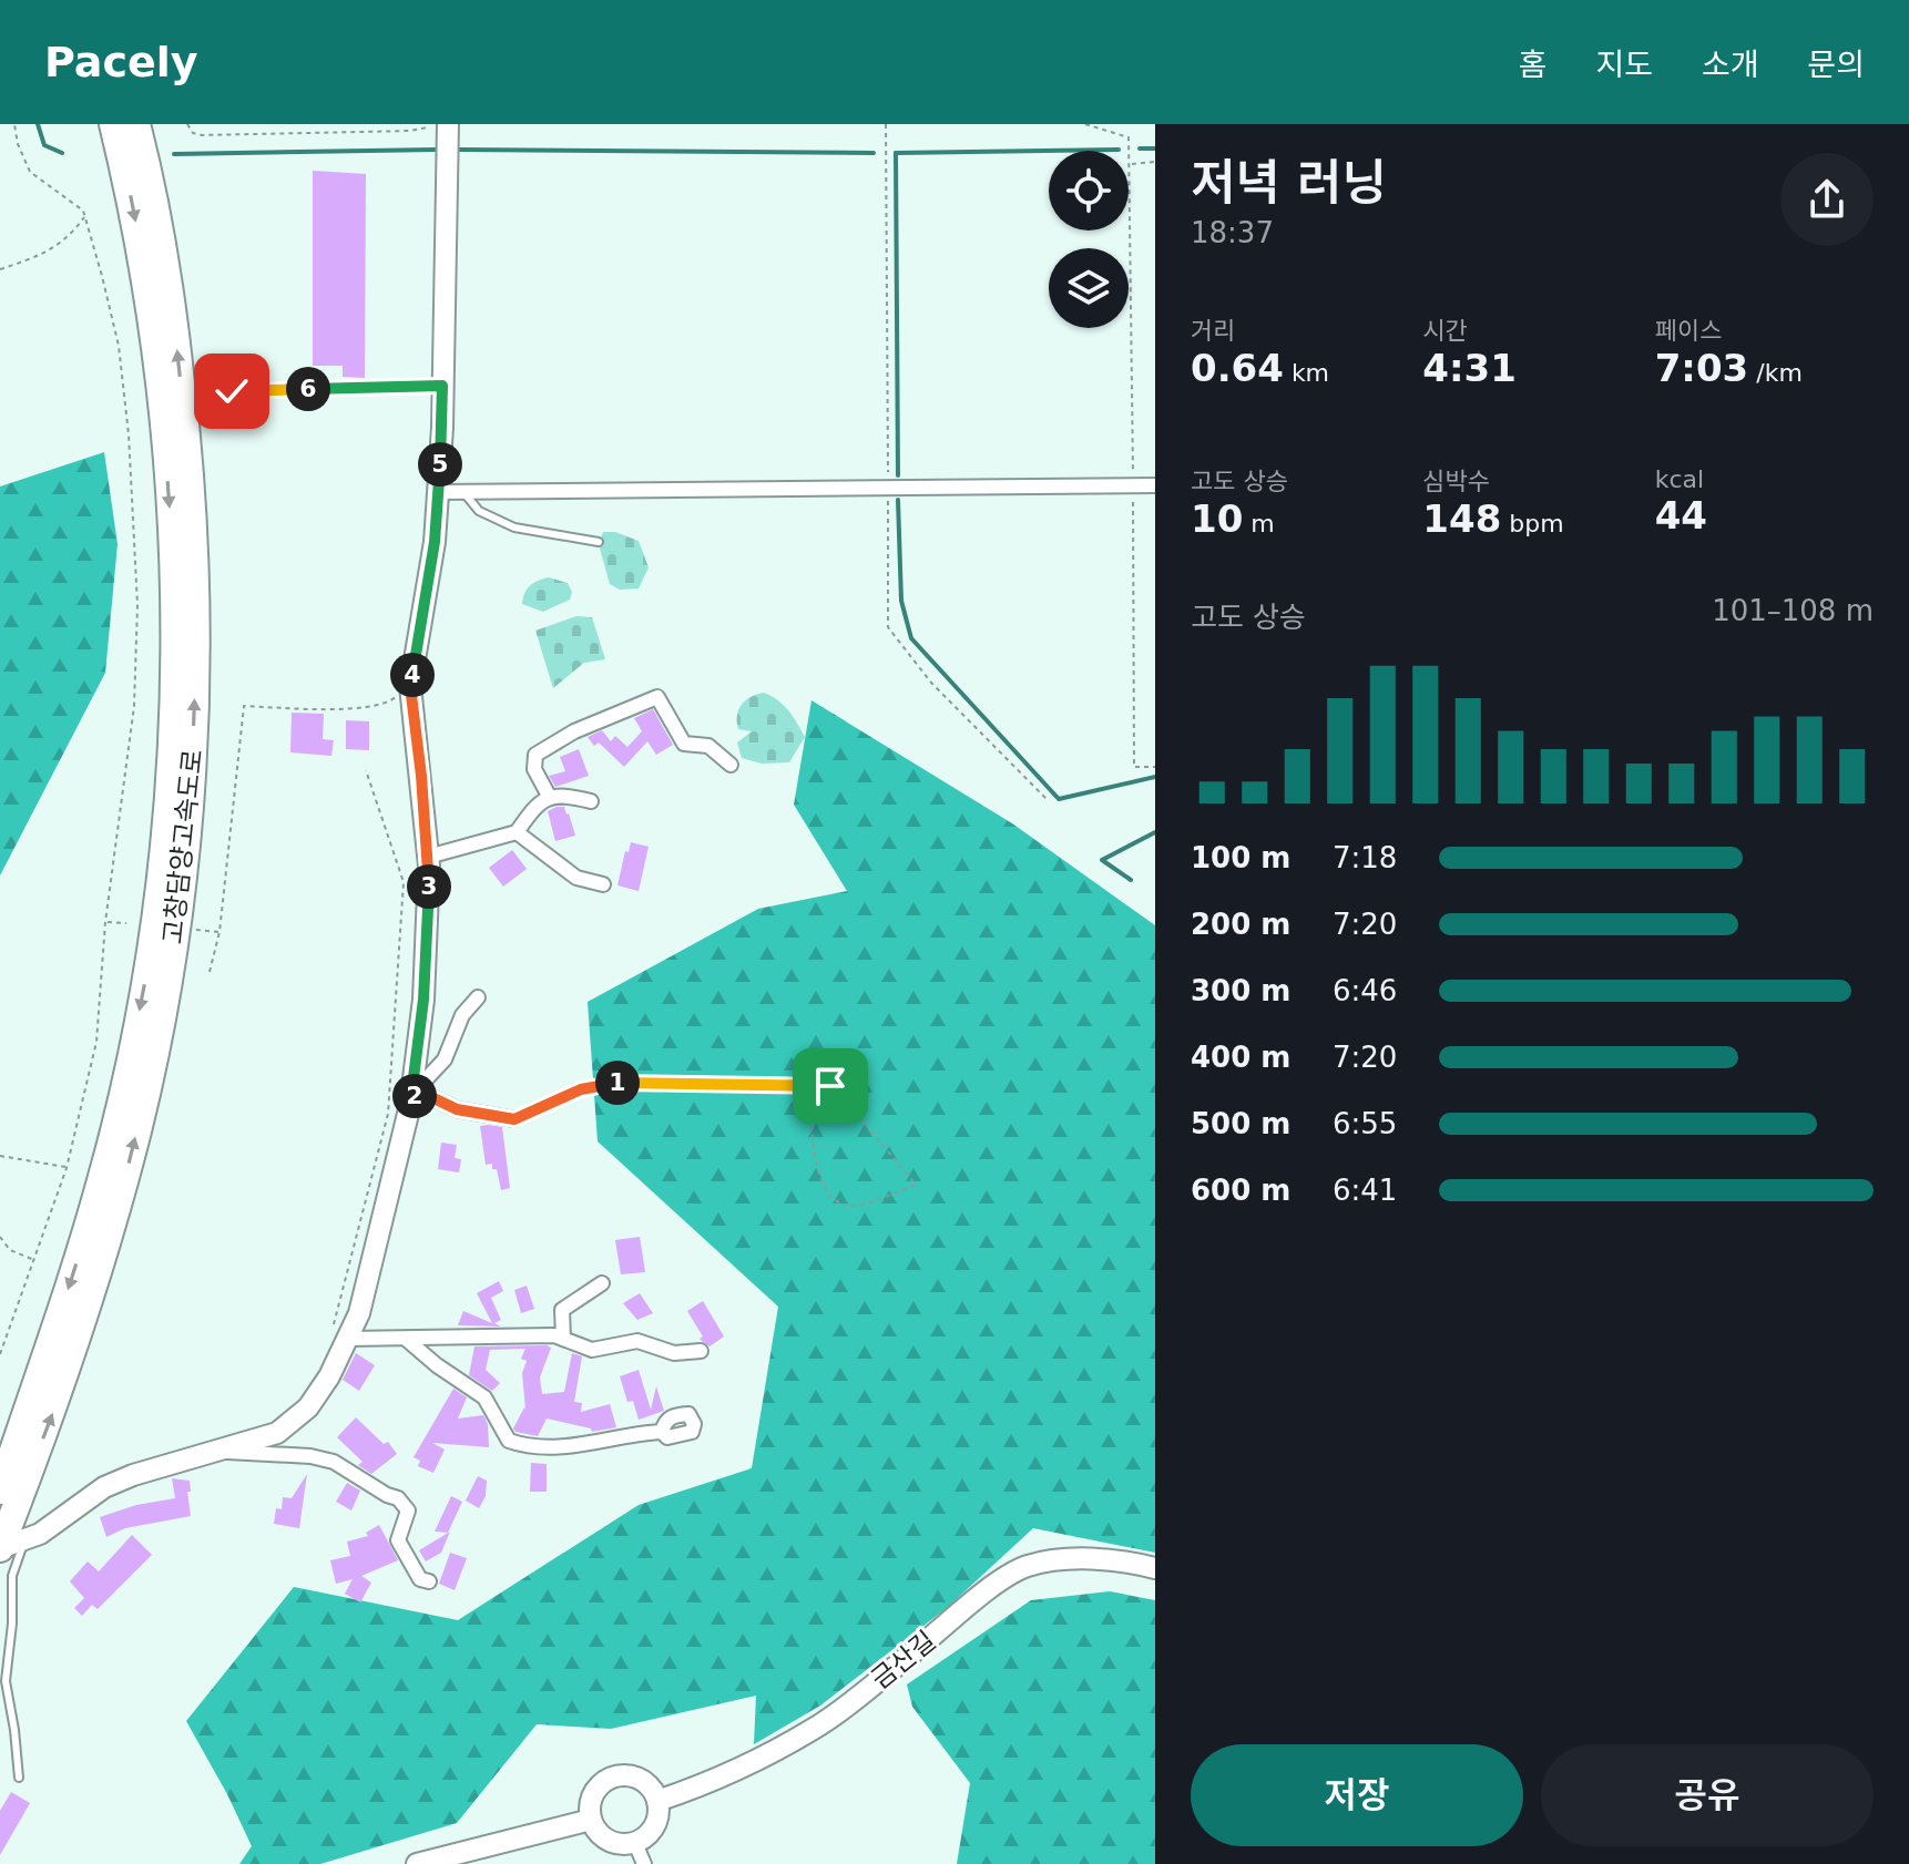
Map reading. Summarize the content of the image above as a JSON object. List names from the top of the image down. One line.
{"streets":{"highway":["고창담양고속도로"],"street":["금산길"]},"page":{"header":"Pacely","nav":["홈","지도","소개","문의"],"heading":["저녁 러닝","18:37"],"stats":[["거리","0.64 km"],["시간","4:31"],["페이스","7:03 /km"],["고도 상승","10 m"],["심박수","148 bpm"],["kcal","44"]],"pins":["6","5","4","3","1","2"],"chart":["고도 상승","101–108 m"],"list":[{"name":"100 m","note":"7:18"},{"name":"200 m","note":"7:20"},{"name":"300 m","note":"6:46"},{"name":"400 m","note":"7:20"},{"name":"500 m","note":"6:55"},{"name":"600 m","note":"6:41"}],"buttons":["저장","공유"]}}
